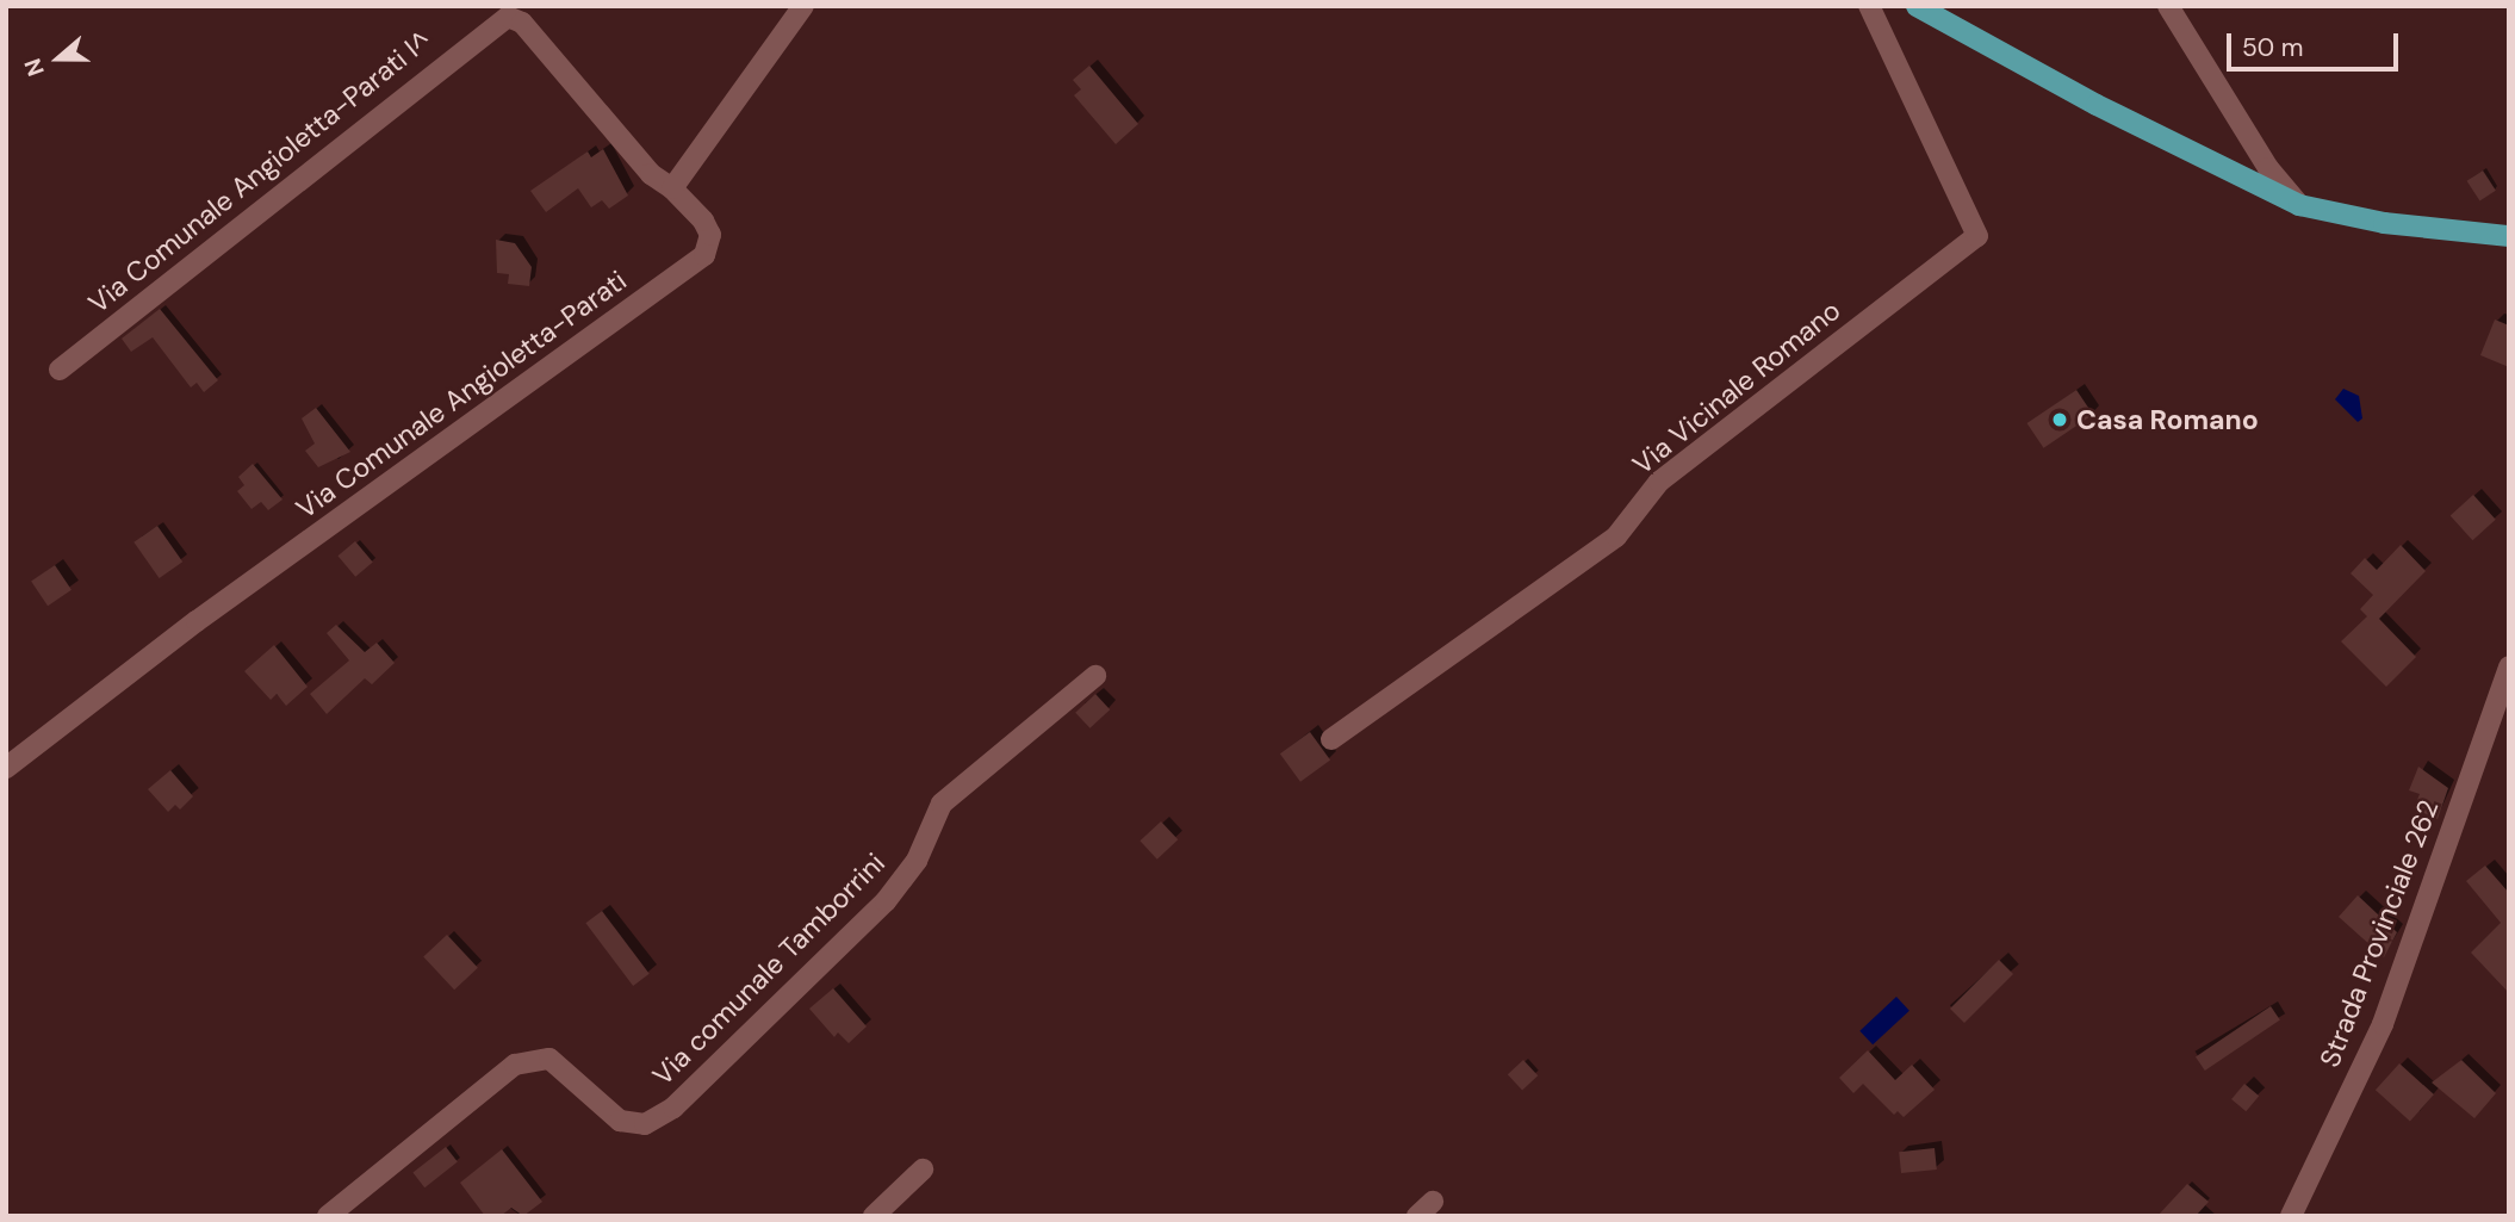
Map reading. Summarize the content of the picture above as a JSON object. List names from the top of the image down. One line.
{"streets":{"street":["Via Comunale Angioletta-Parati I^","Via Vicinale Romano","Via Comunale Angioletta-Parati","Strada Provinciale 262","Via comunale Tamborrini"]},"crossings":[["Via Comunale Angioletta-Parati I^","Via Comunale Angioletta-Parati"]],"places":["Casa Romano"],"scale_bar":"50 m","north":"left"}
